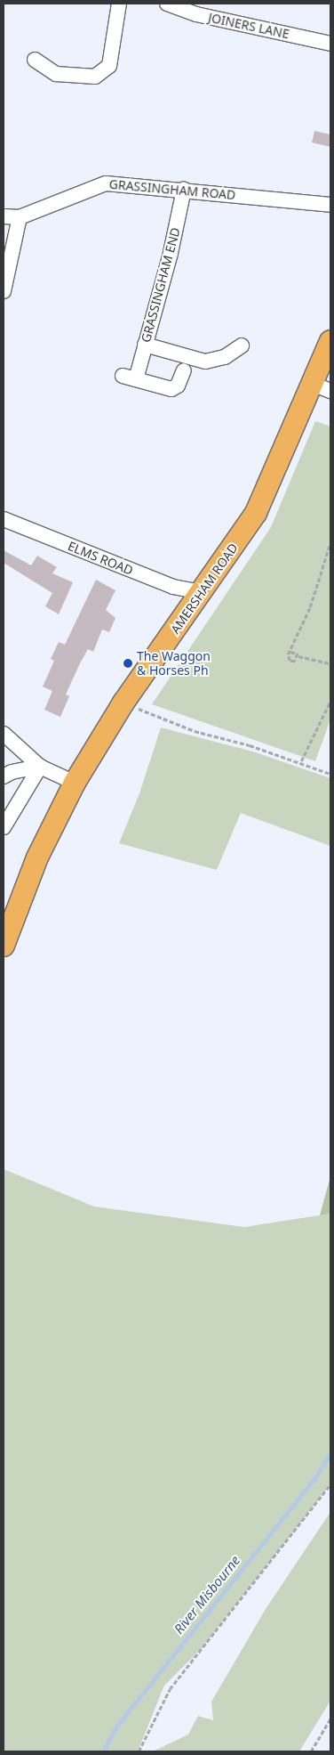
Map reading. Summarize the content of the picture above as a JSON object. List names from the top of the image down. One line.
{"streets":{"highway":["AMERSHAM ROAD"],"street":["JOINERS LANE","GRASSINGHAM ROAD","GRASSINGHAM END","ELMS ROAD"]},"crossings":[["GRASSINGHAM ROAD","GRASSINGHAM END"],["ELMS ROAD","AMERSHAM ROAD"]],"water":["River Misbourne"],"places":["The Waggon & Horses Ph"]}
